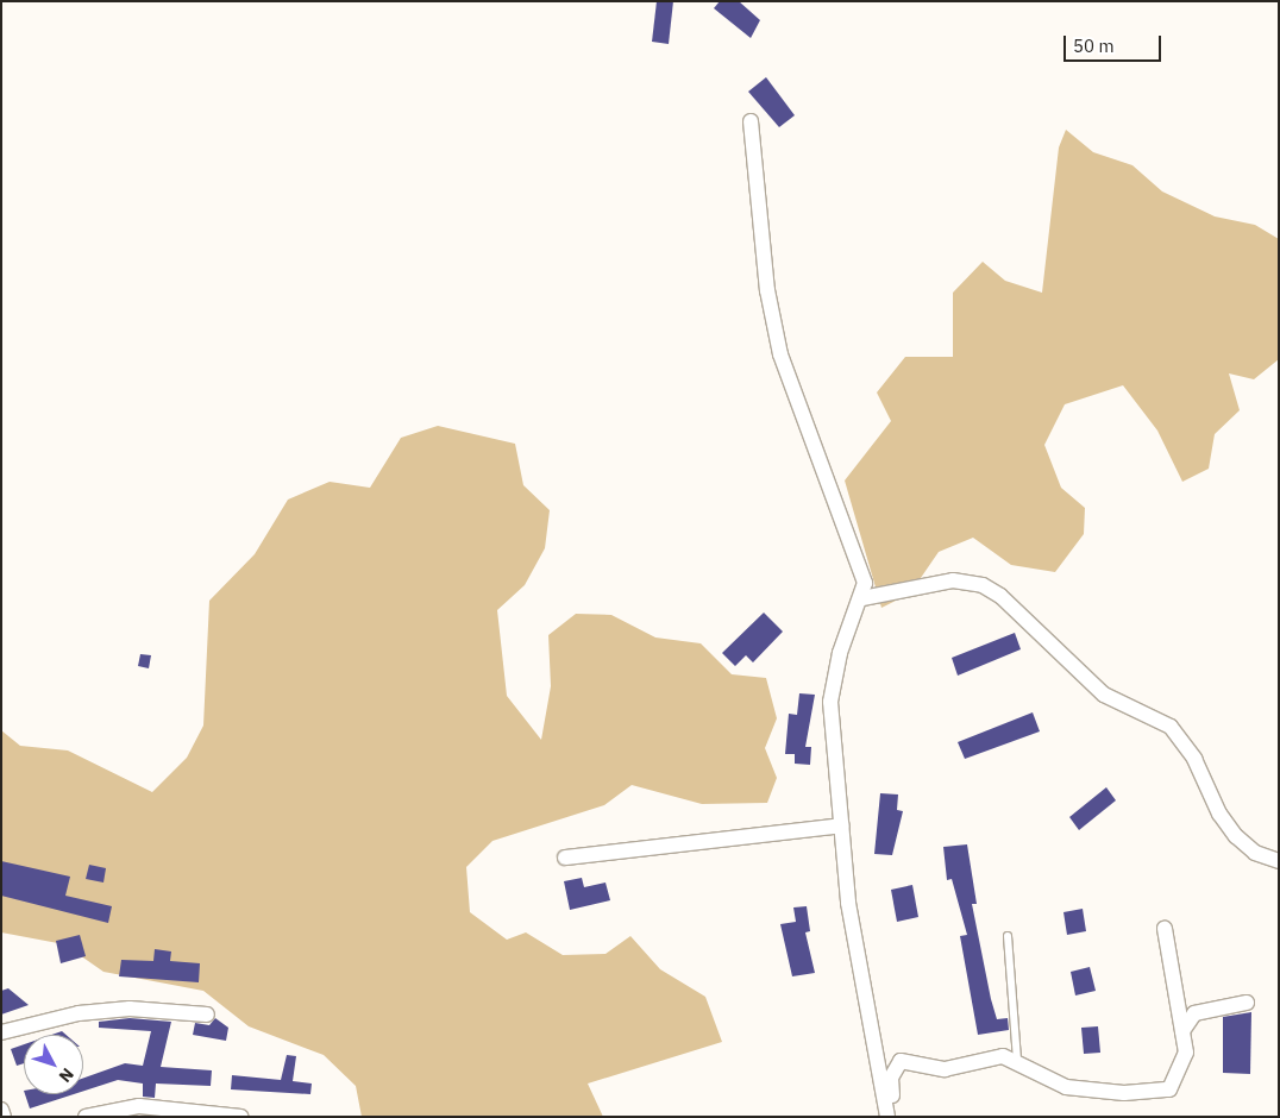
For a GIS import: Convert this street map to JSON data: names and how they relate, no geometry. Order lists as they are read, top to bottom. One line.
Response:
{"scale_bar":"50 m","north":"bottom right"}
